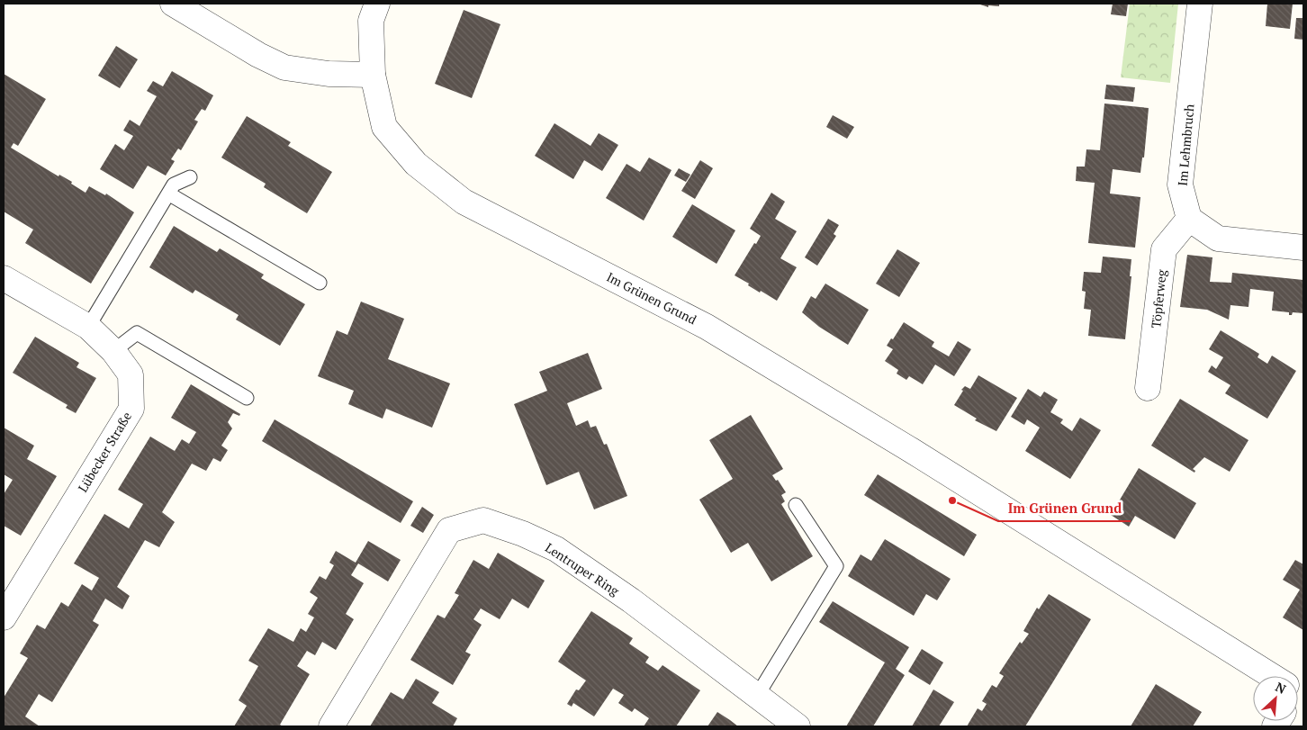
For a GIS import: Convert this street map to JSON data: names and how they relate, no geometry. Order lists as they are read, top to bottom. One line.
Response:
{"streets":{"street":["Im Lehmbruch","Im Grünen Grund","Töpferweg","Lübecker Straße","Lentruper Ring"]},"crossings":[["Im Lehmbruch","Töpferweg"]],"places":["Im Grünen Grund"],"north":"top right"}
